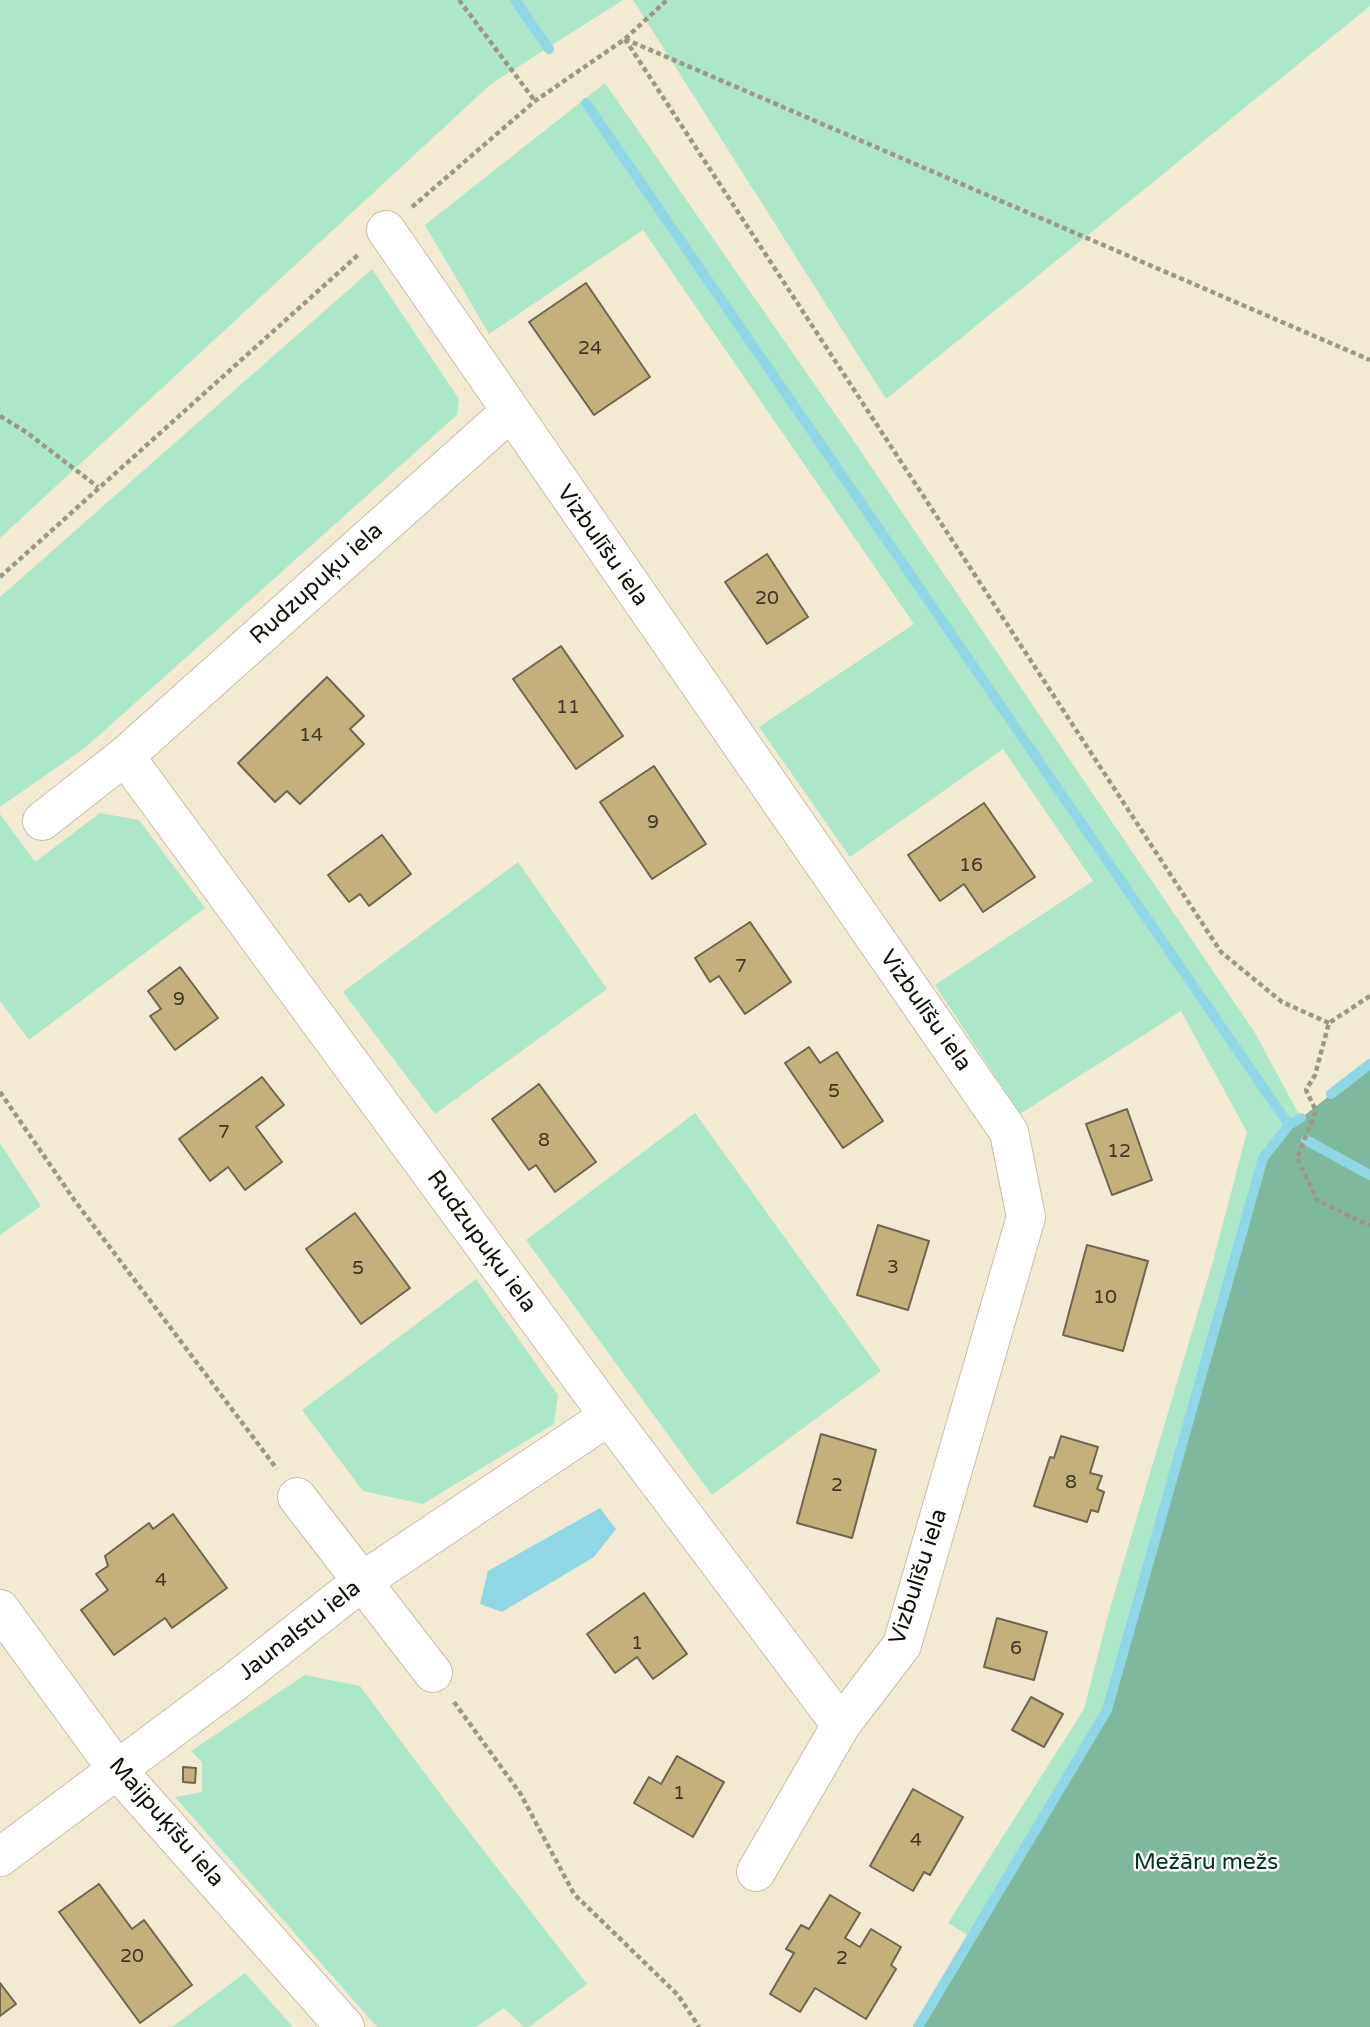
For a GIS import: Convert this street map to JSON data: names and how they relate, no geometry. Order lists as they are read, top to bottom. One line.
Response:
{"streets":{"street":["Vizbulīšu iela","Rudzupuķu iela","Jaunalstu iela","Maijpuķīšu iela"]},"crossings":[["Vizbulīšu iela","Rudzupuķu iela"],["Rudzupuķu iela","Jaunalstu iela"],["Jaunalstu iela","Maijpuķīšu iela"]],"parks":["Mežāru mežs"],"house_numbers":["24","20","11","14","9","16","7","9","5","7","8","12","3","5","10","8","2","4","1","6","1","4","20","2"]}
